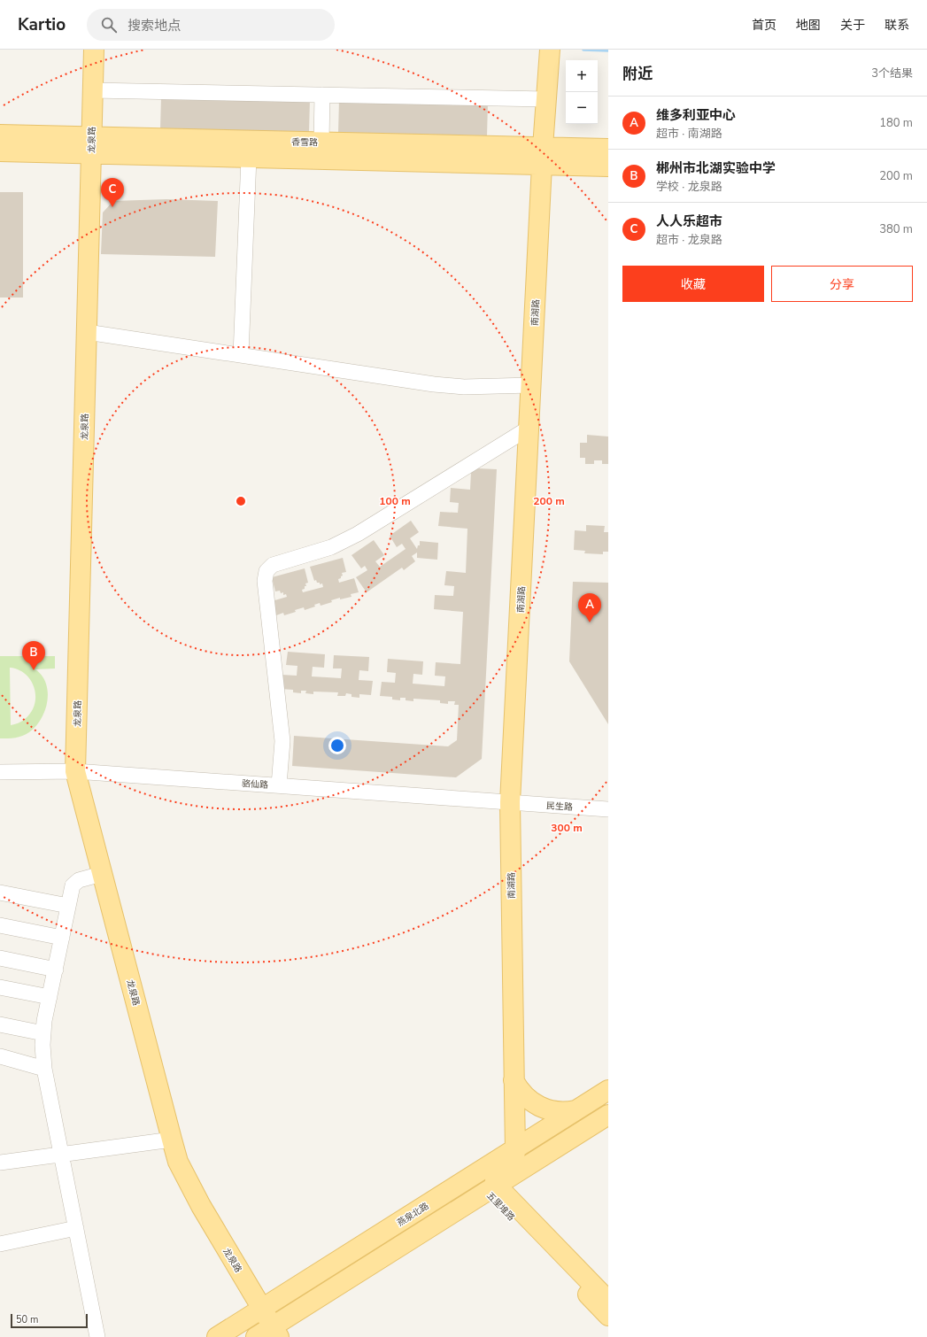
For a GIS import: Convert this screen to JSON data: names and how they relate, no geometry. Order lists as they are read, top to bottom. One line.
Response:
{"streets":{"main road":["龙泉路","香雪路","南湖路","五里堆路","燕泉北路"],"street":["骆仙路","民生路"]},"crossings":[["龙泉路","香雪路"],["龙泉路","骆仙路"],["龙泉路","燕泉北路"],["香雪路","南湖路"],["南湖路","骆仙路"],["南湖路","民生路"],["南湖路","五里堆路"],["南湖路","燕泉北路"],["骆仙路","民生路"],["五里堆路","燕泉北路"]],"scale_bar":"50 m","page":{"header":"Kartio","search":"搜索地点","nav":["首页","地图","关于","联系"],"heading":["附近","3个结果"],"map_buttons":["+","−"],"list":[{"mark":"A","name":"维多利亚中心","note":"超市 · 南湖路","value":"180 m"},{"mark":"B","name":"郴州市北湖实验中学","note":"学校 · 龙泉路","value":"200 m"},{"mark":"C","name":"人人乐超市","note":"超市 · 龙泉路","value":"380 m"}],"pins":["C","A","B"],"buttons":["收藏","分享"],"scale":"50 m"},"rings":["100 m","200 m","300 m"]}
